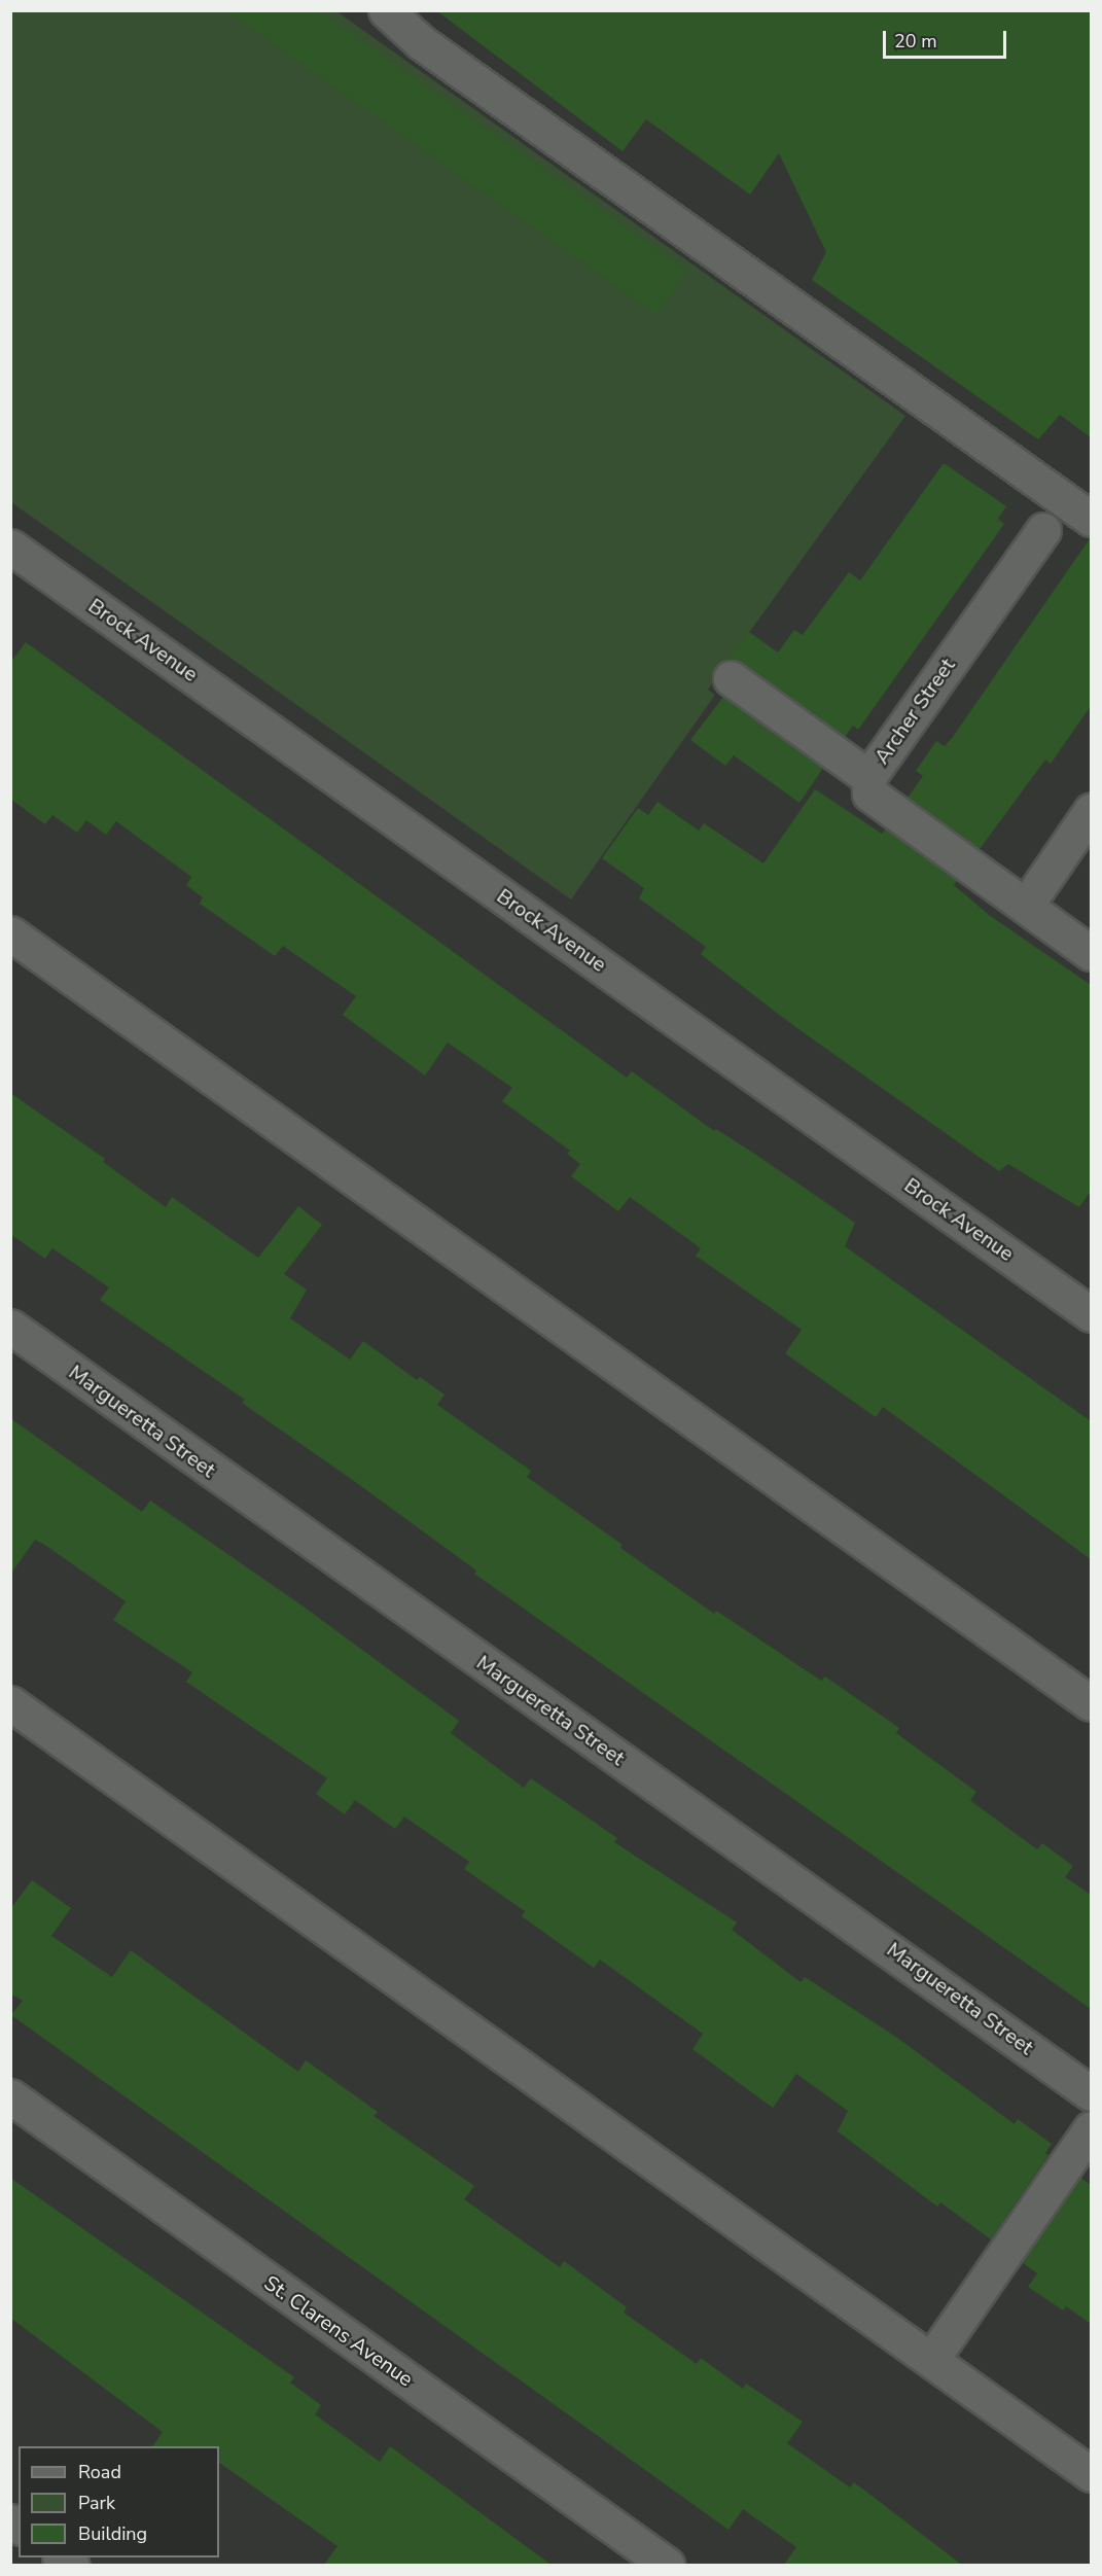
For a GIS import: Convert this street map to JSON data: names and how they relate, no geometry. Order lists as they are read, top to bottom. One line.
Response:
{"streets":{"street":["Brock Avenue","Archer Street","Margueretta Street","St. Clarens Avenue"]},"legend":["Road","Park","Building"],"scale_bar":"20 m"}
